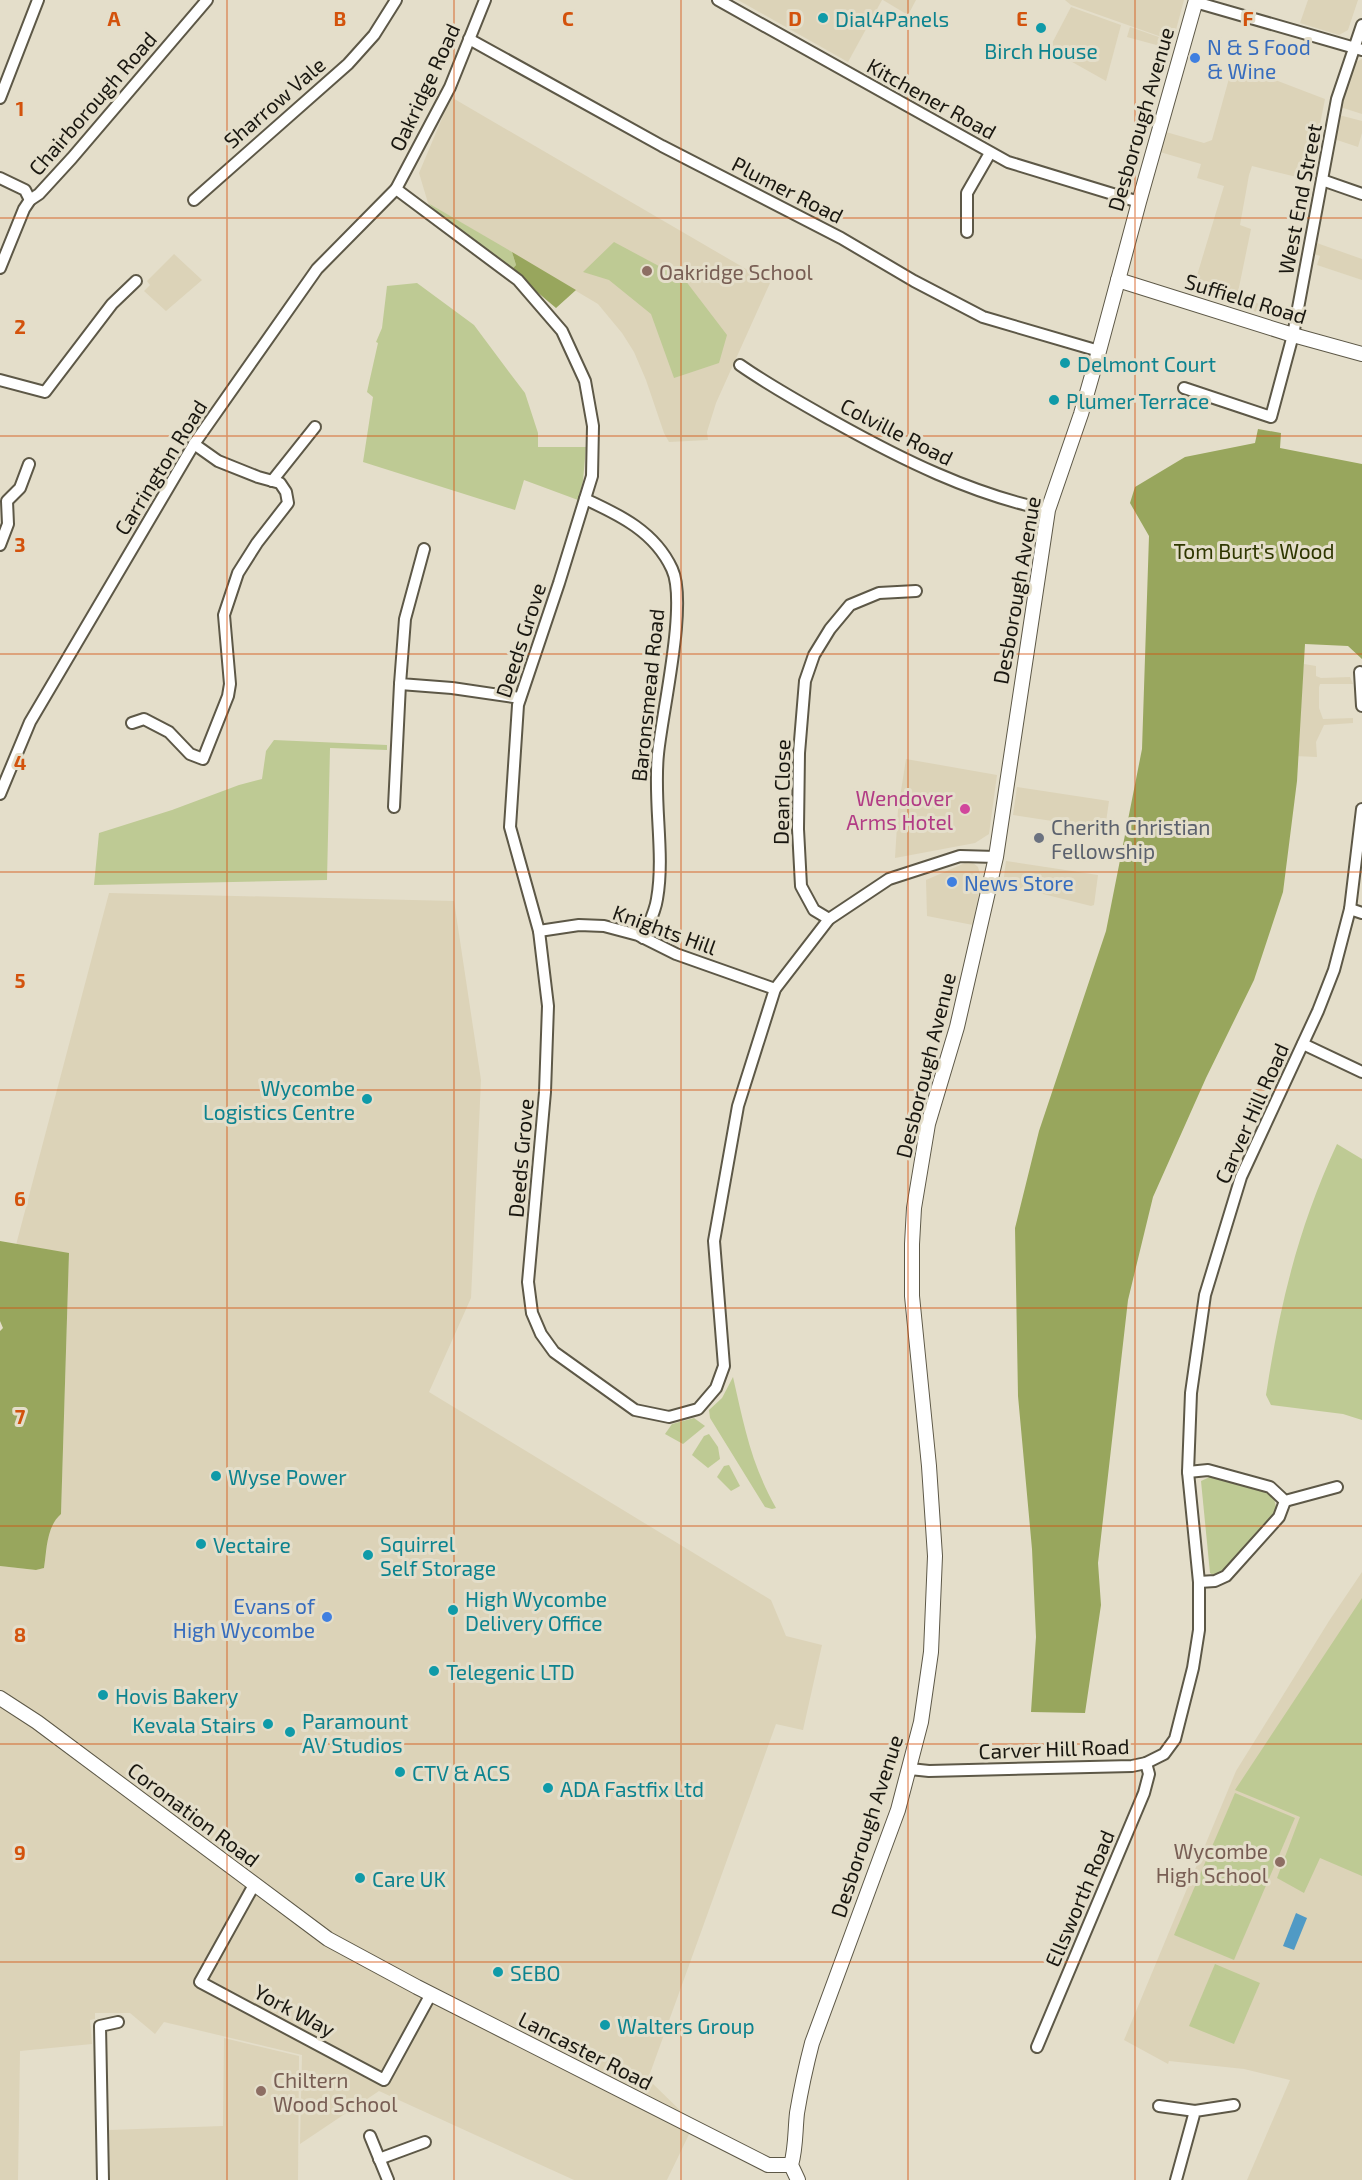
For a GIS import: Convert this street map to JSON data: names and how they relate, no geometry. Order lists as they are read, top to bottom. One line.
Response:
{"streets":{"street":["Oakridge Road","Kitchener Road","Sharrow Vale","Chairborough Road","Desborough Avenue","Plumer Road","West End Street","Suffield Road","Colville Road","Carrington Road","Deeds Grove","Baronsmead Road","Dean Close","Knights Hill","Carver Hill Road","Coronation Road","Ellsworth Road","York Way","Lancaster Road"]},"crossings":[["Oakridge Road","Plumer Road"],["Oakridge Road","Carrington Road"],["Oakridge Road","Deeds Grove"],["Kitchener Road","Desborough Avenue"],["Desborough Avenue","Plumer Road"],["Desborough Avenue","Suffield Road"],["Desborough Avenue","Colville Road"],["Desborough Avenue","Deeds Grove"],["Desborough Avenue","Carver Hill Road"],["Desborough Avenue","Lancaster Road"],["West End Street","Suffield Road"],["Carrington Road","Deeds Grove"],["Deeds Grove","Baronsmead Road"],["Deeds Grove","Dean Close"],["Deeds Grove","Knights Hill"],["Baronsmead Road","Knights Hill"],["Carver Hill Road","Ellsworth Road"],["Coronation Road","York Way"],["Coronation Road","Lancaster Road"],["York Way","Lancaster Road"]],"parks":["Tom Burt's Wood"],"places":["Dial4Panels","Birch House","N & S Food & Wine","Oakridge School","Delmont Court","Plumer Terrace","Wendover Arms Hotel","Cherith Christian Fellowship","News Store","Wycombe Logistics Centre","Wyse Power","Vectaire","Squirrel Self Storage","High Wycombe Delivery Office","Evans of High Wycombe","Telegenic LTD","Hovis Bakery","Kevala Stairs","Paramount AV Studios","CTV & ACS","ADA Fastfix Ltd","Wycombe High School","Care UK","SEBO","Walters Group","Chiltern Wood School"],"grid":{"columns":["A","B","C","D","E","F"],"rows":["1","2","3","4","5","6","7","8","9"]}}
